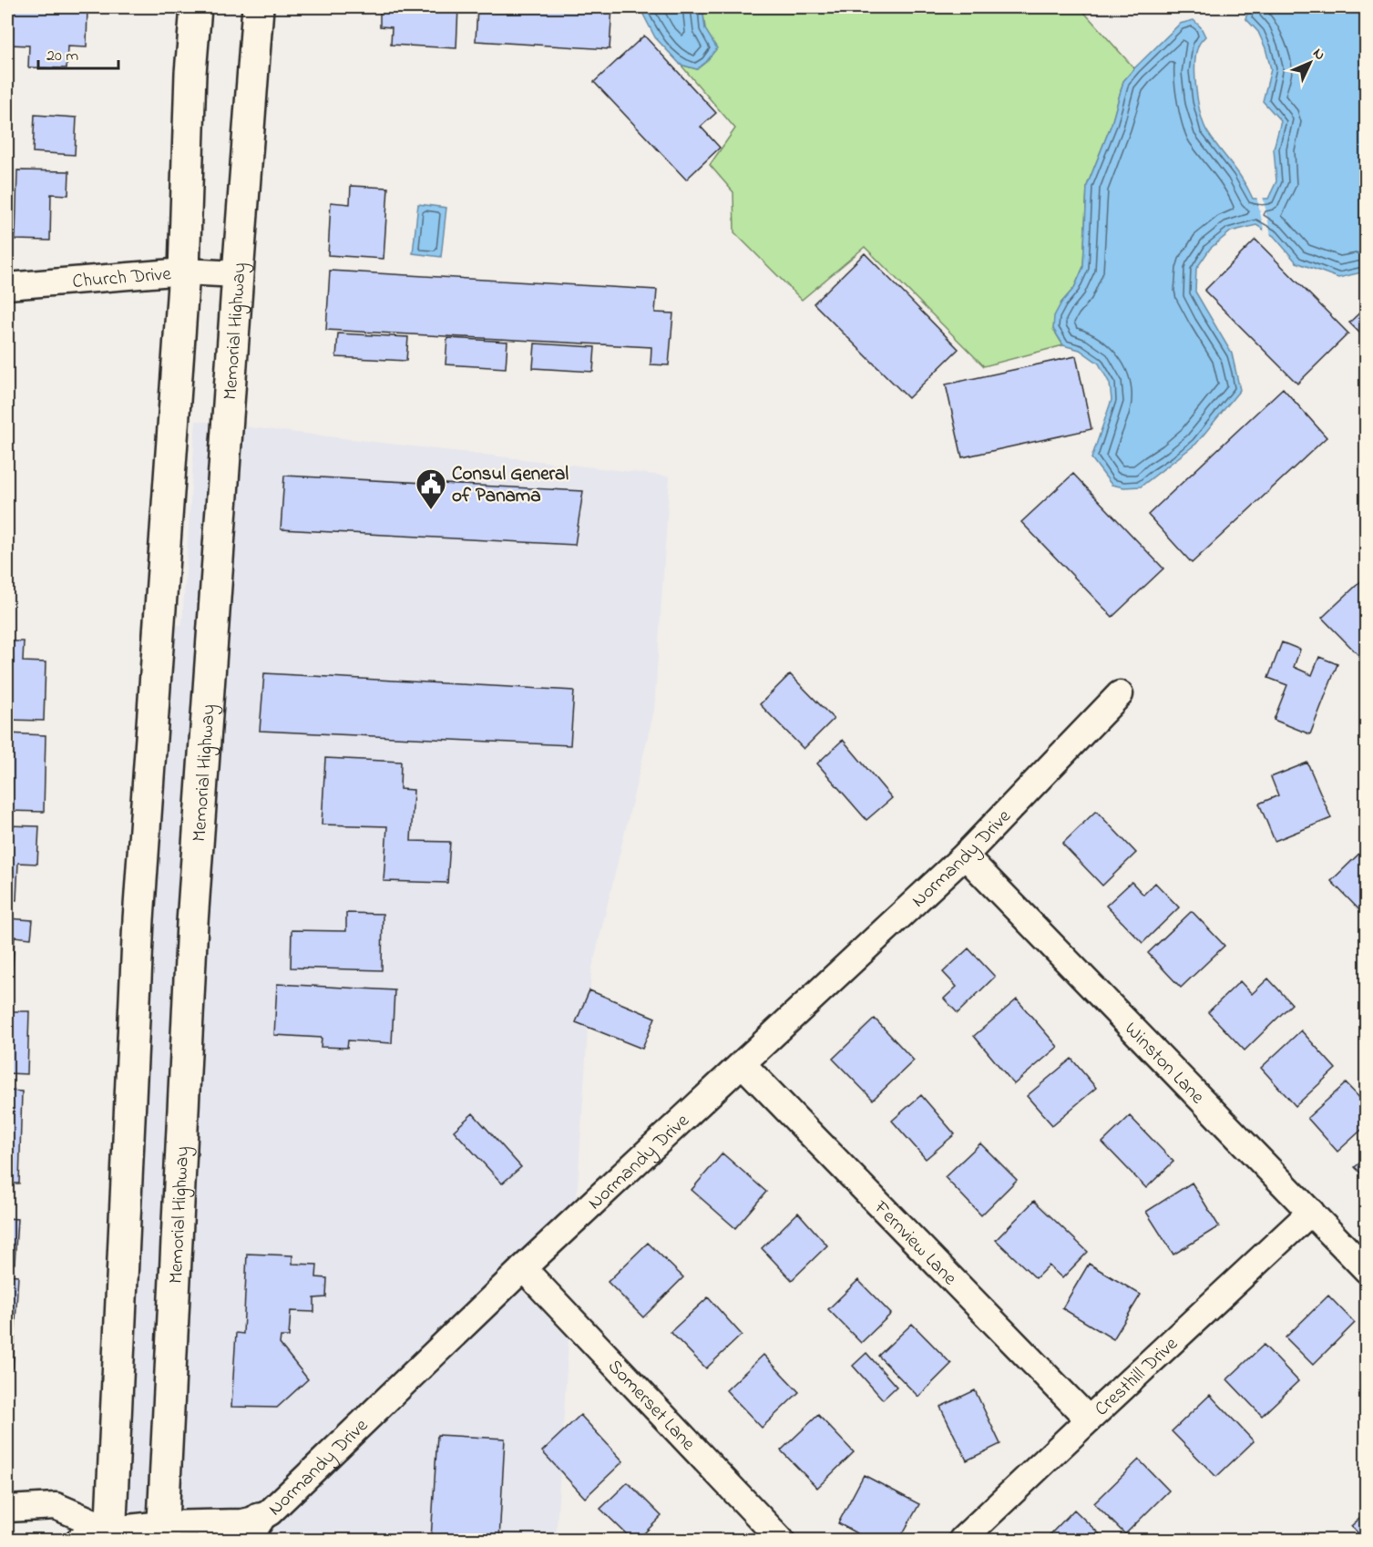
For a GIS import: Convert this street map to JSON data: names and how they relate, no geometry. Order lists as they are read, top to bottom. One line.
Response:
{"streets":{"main road":["Memorial Highway"],"street":["Church Drive","Normandy Drive","Winston Lane","Fernview Lane","Cresthill Drive","Somerset Lane"]},"crossings":[["Church Drive","Memorial Highway"],["Memorial Highway","Normandy Drive"],["Normandy Drive","Winston Lane"],["Normandy Drive","Fernview Lane"],["Normandy Drive","Somerset Lane"],["Winston Lane","Cresthill Drive"],["Fernview Lane","Cresthill Drive"]],"places":{"public building":["Consul General of Panama"]},"scale_bar":"20 m","north":"top right"}
